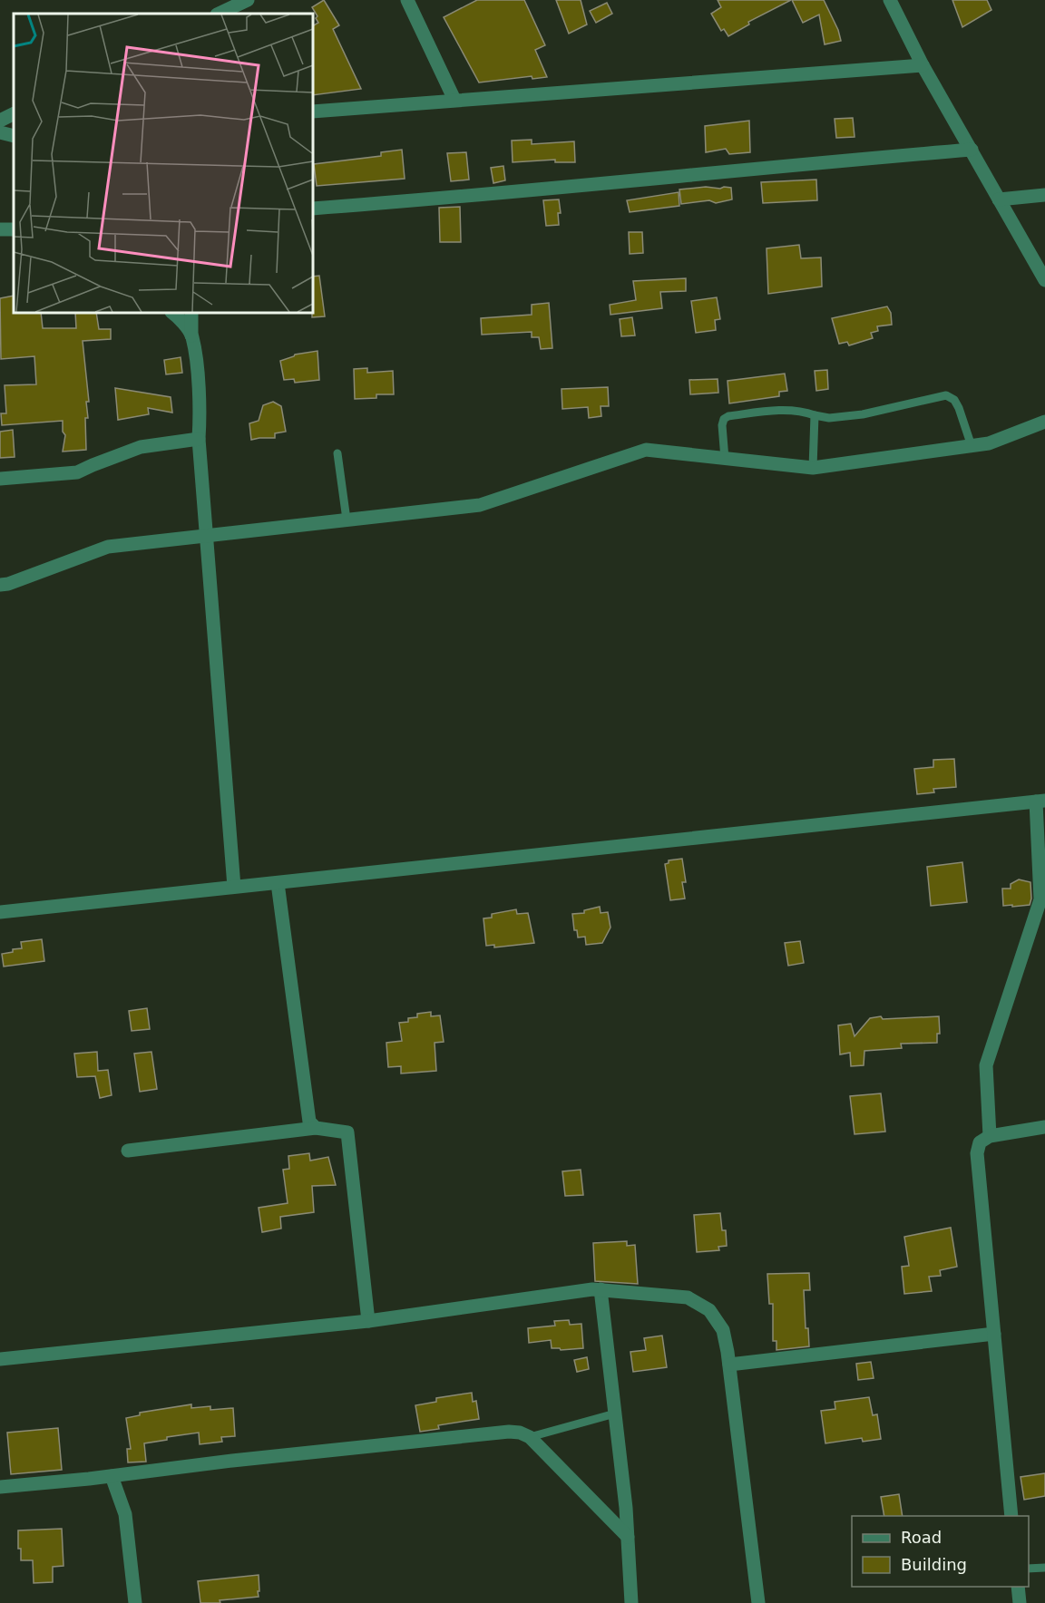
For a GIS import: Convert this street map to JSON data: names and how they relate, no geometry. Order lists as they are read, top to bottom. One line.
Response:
{"legend":["Road","Building"]}
